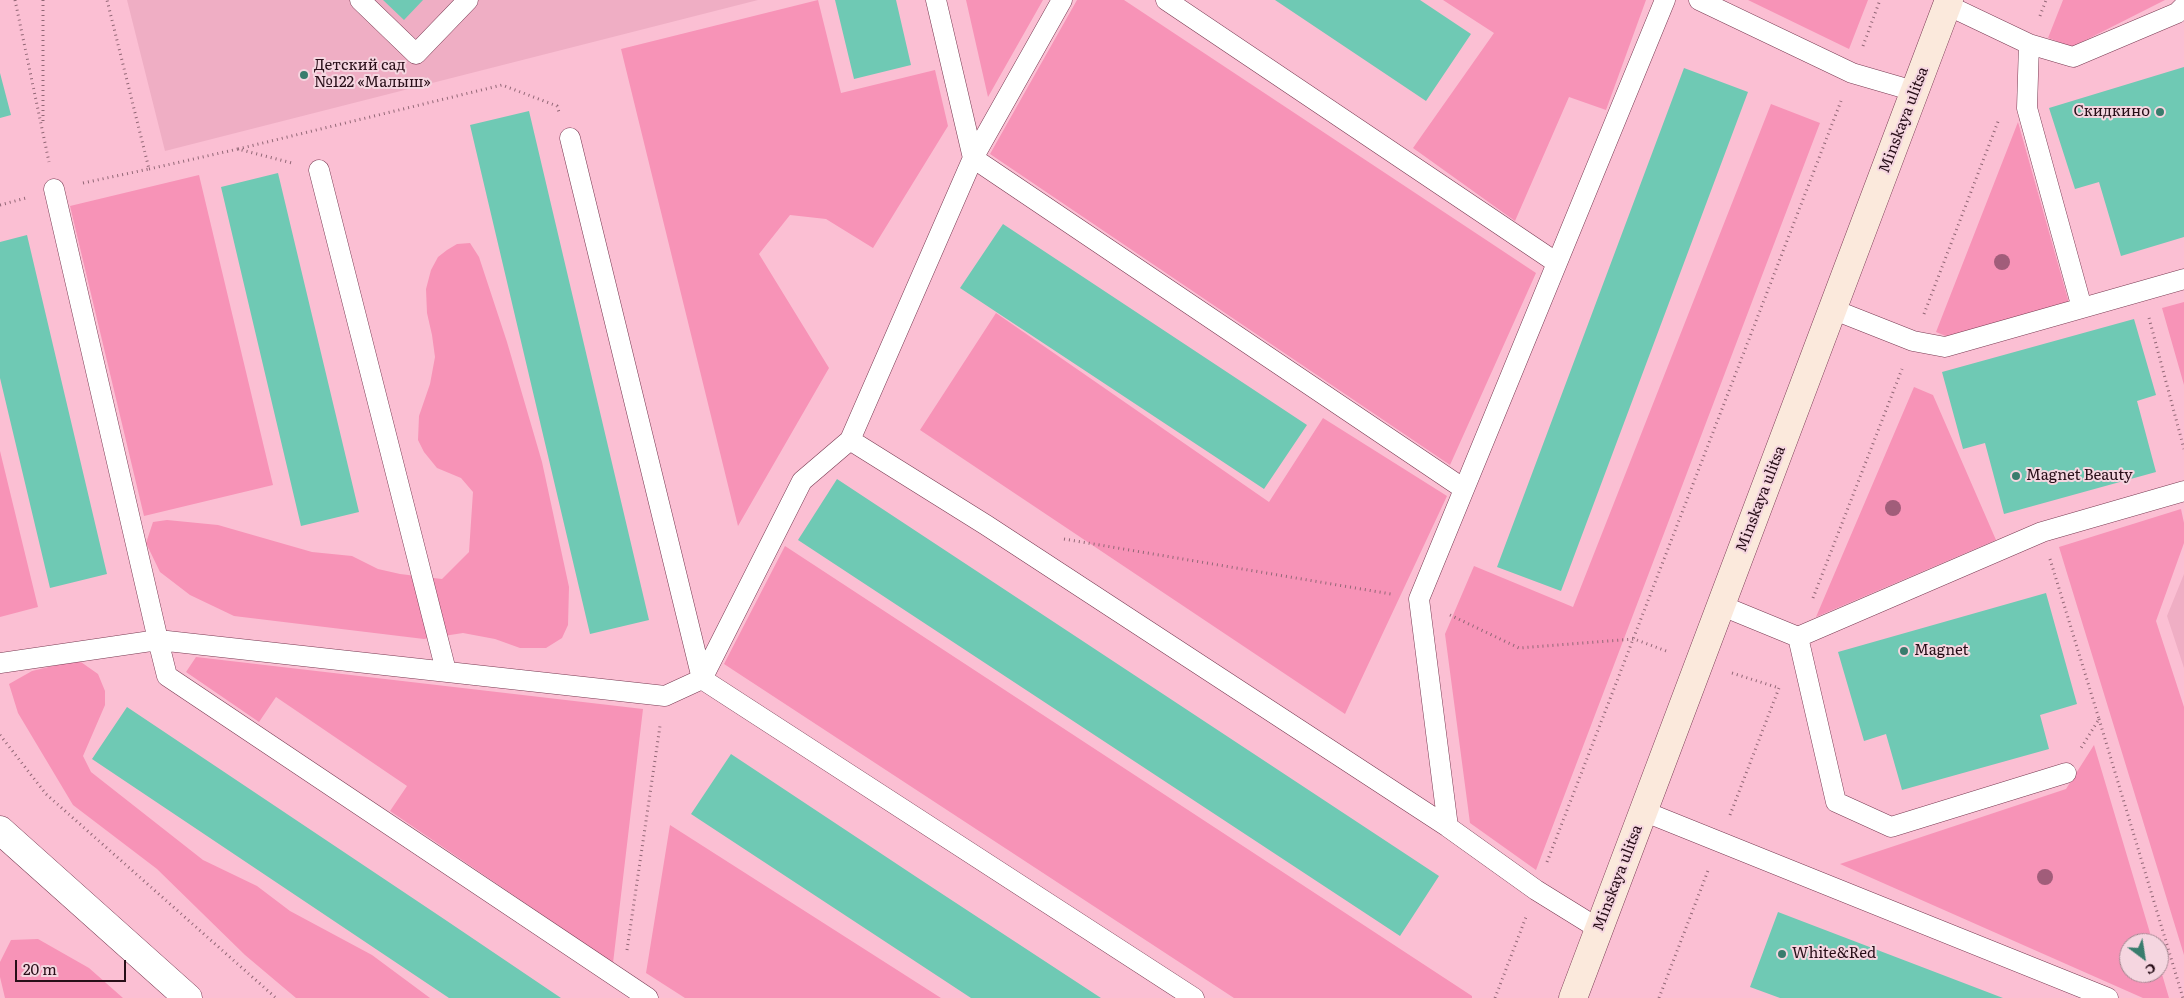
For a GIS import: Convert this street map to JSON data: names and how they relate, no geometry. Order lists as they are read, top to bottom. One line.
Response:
{"streets":{"main road":["Minskaya ulitsa"]},"places":["Детский сад №122 «Малыш»","Скидкино","Magnet Beauty","Magnet","White&Red"],"scale_bar":"20 m","north":"bottom right"}
